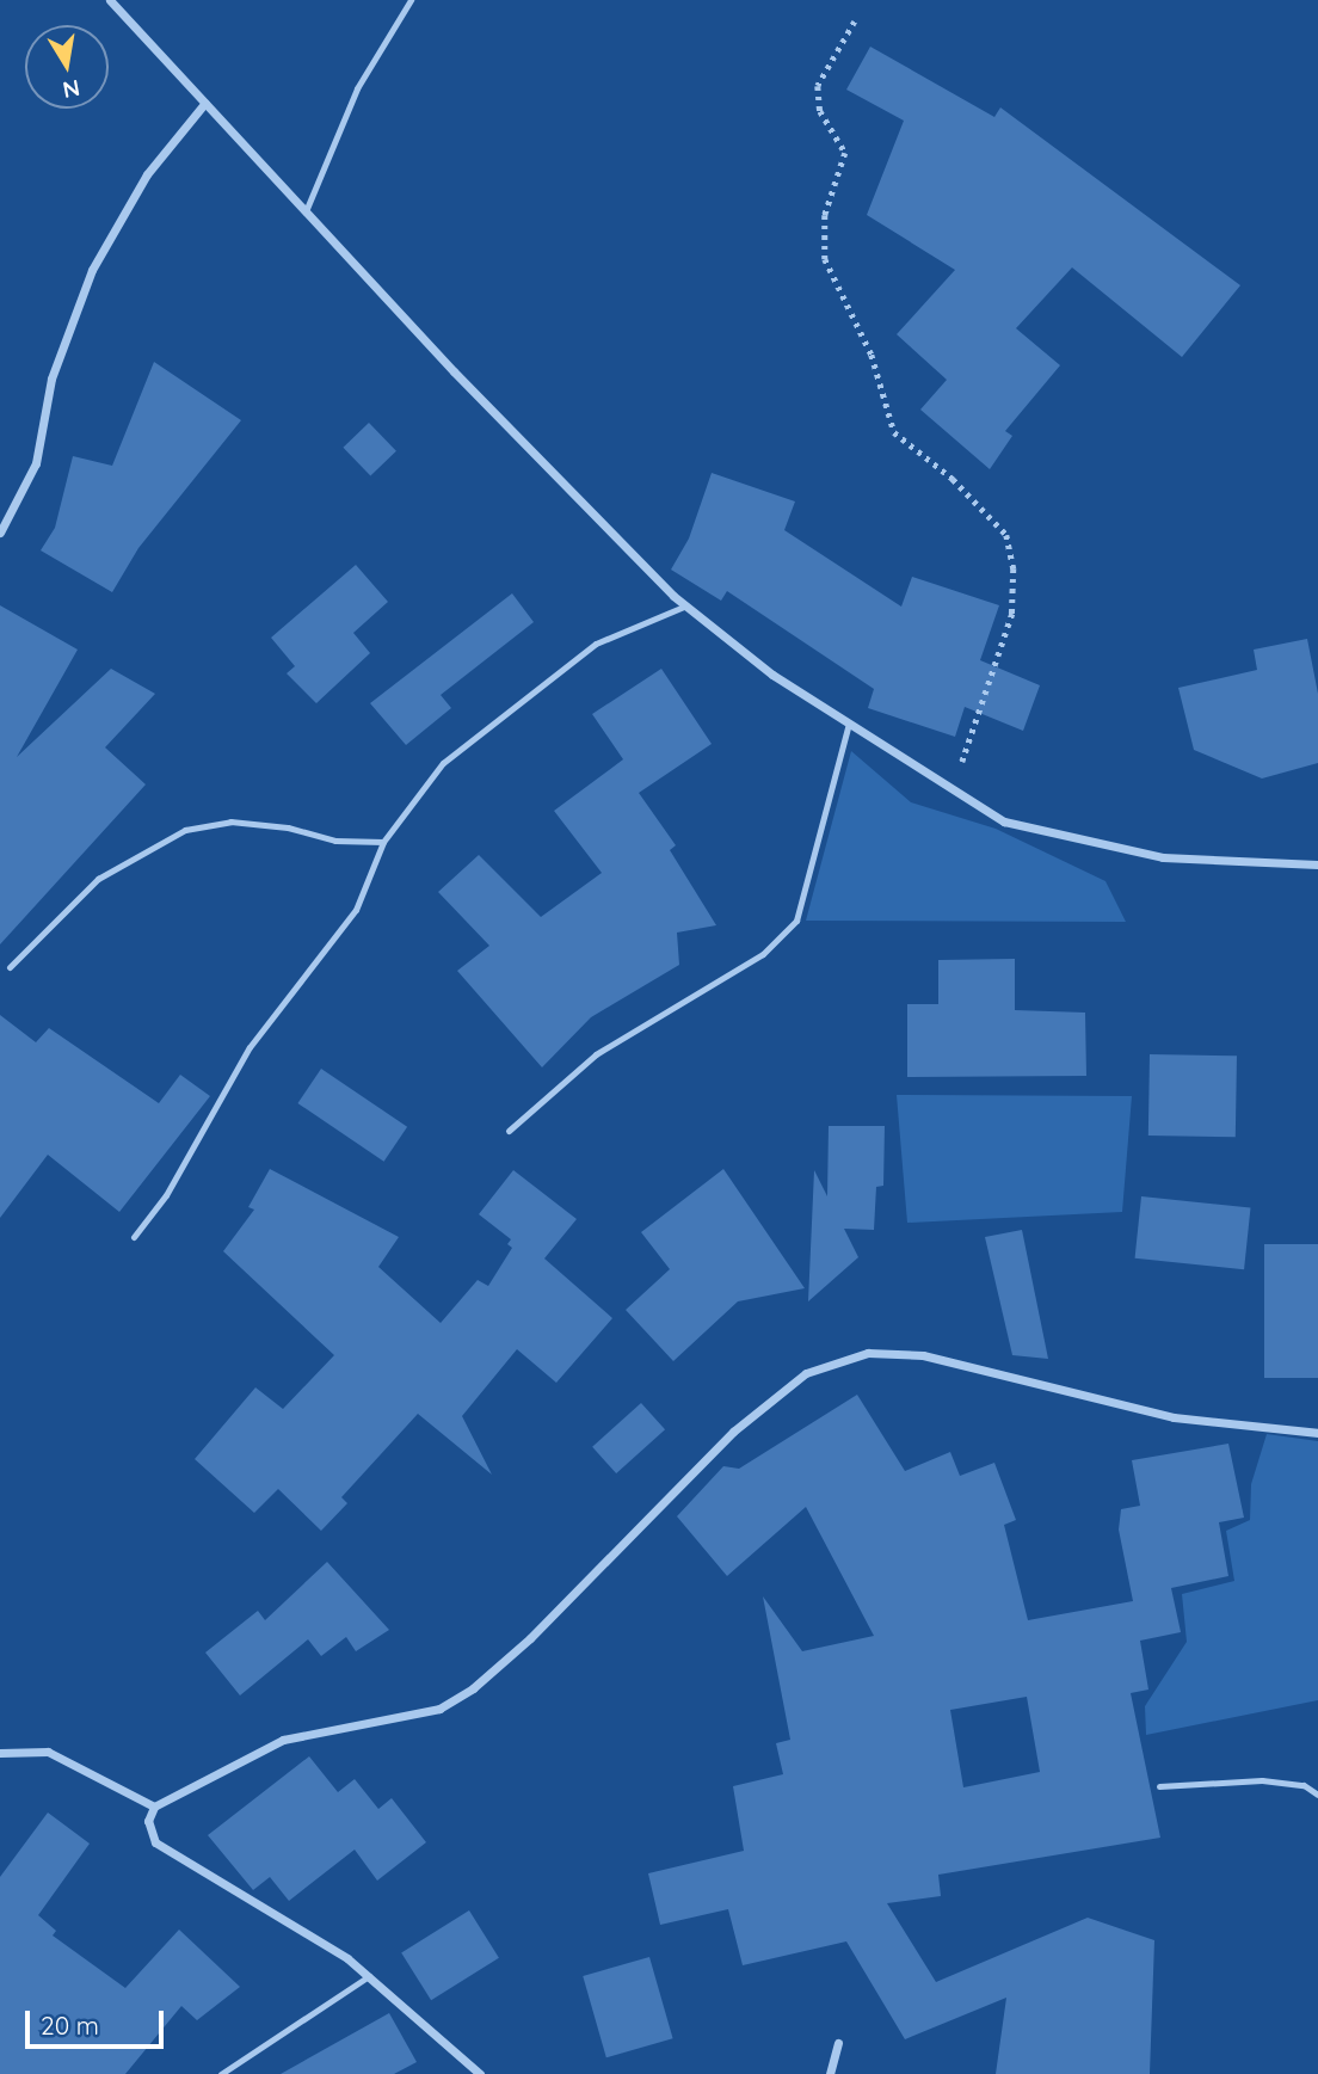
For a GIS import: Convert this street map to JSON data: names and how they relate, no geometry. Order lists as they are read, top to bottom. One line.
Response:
{"scale_bar":"20 m","north":"bottom"}
